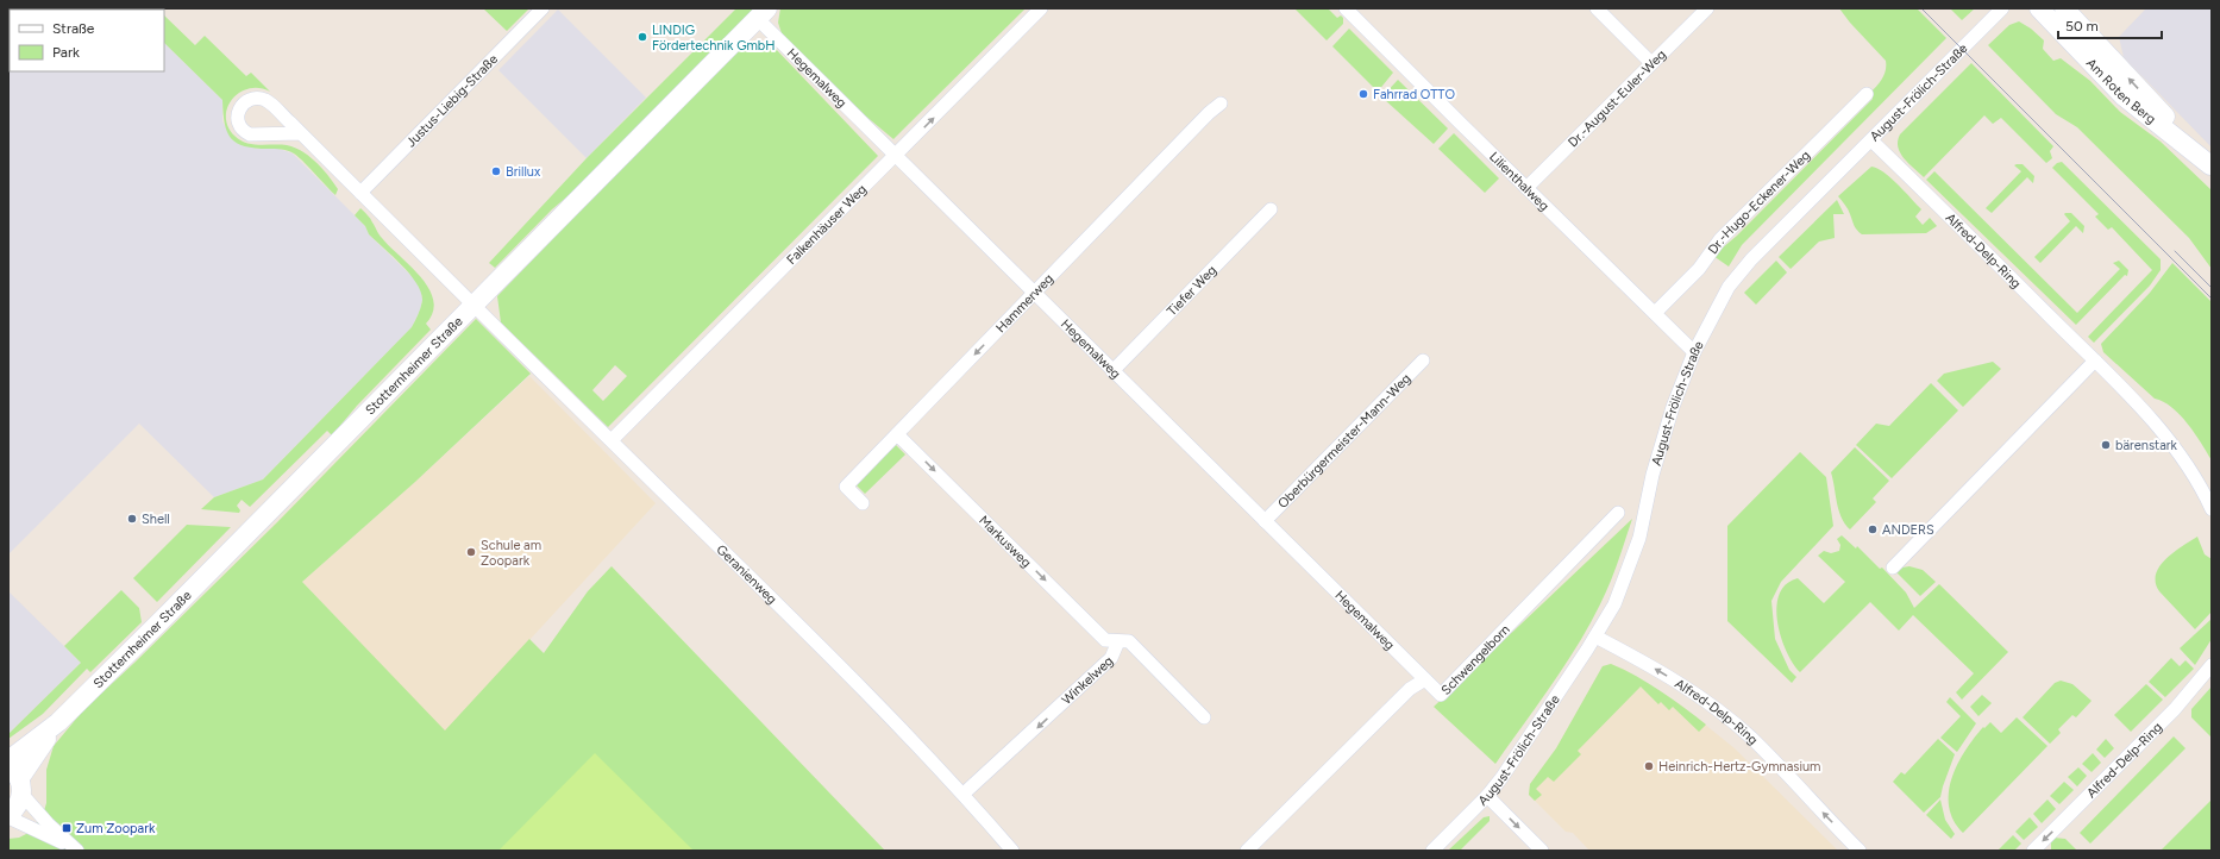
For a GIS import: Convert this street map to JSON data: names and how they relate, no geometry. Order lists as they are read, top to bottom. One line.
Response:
{"streets":{"main road":["Am Roten Berg","Stotternheimer Straße"],"street":["Hegemalweg","August-Frölich-Straße","Dr.-August-Euler-Weg","Justus-Liebig-Straße","Lilienthalweg","Dr.-Hugo-Eckener-Weg","Falkenhäuser Weg","Alfred-Delp-Ring","Tiefer Weg","Hammerweg","Oberbürgermeister-Mann-Weg","Markusweg","Geranienweg","Schwengelborn","Winkelweg"]},"crossings":[["Hegemalweg","Falkenhäuser Weg"],["Hegemalweg","Tiefer Weg"],["Hegemalweg","Hammerweg"],["Hegemalweg","Stotternheimer Straße"],["Hegemalweg","Oberbürgermeister-Mann-Weg"],["Hegemalweg","Schwengelborn"],["August-Frölich-Straße","Lilienthalweg"],["August-Frölich-Straße","Alfred-Delp-Ring"],["Dr.-August-Euler-Weg","Lilienthalweg"],["Lilienthalweg","Dr.-Hugo-Eckener-Weg"],["Falkenhäuser Weg","Geranienweg"],["Hammerweg","Markusweg"],["Stotternheimer Straße","Geranienweg"],["Markusweg","Winkelweg"],["Geranienweg","Winkelweg"]],"one_way":["Hammerweg","Markusweg","Winkelweg"],"places":{"other":["LINDIG Fördertechnik GmbH","Fahrrad OTTO","Brillux","bärenstark","Shell","ANDERS","Schule am Zoopark","Heinrich-Hertz-Gymnasium"],"transit":["Zum Zoopark"]},"legend":["Straße","Park"],"scale_bar":"50 m"}
